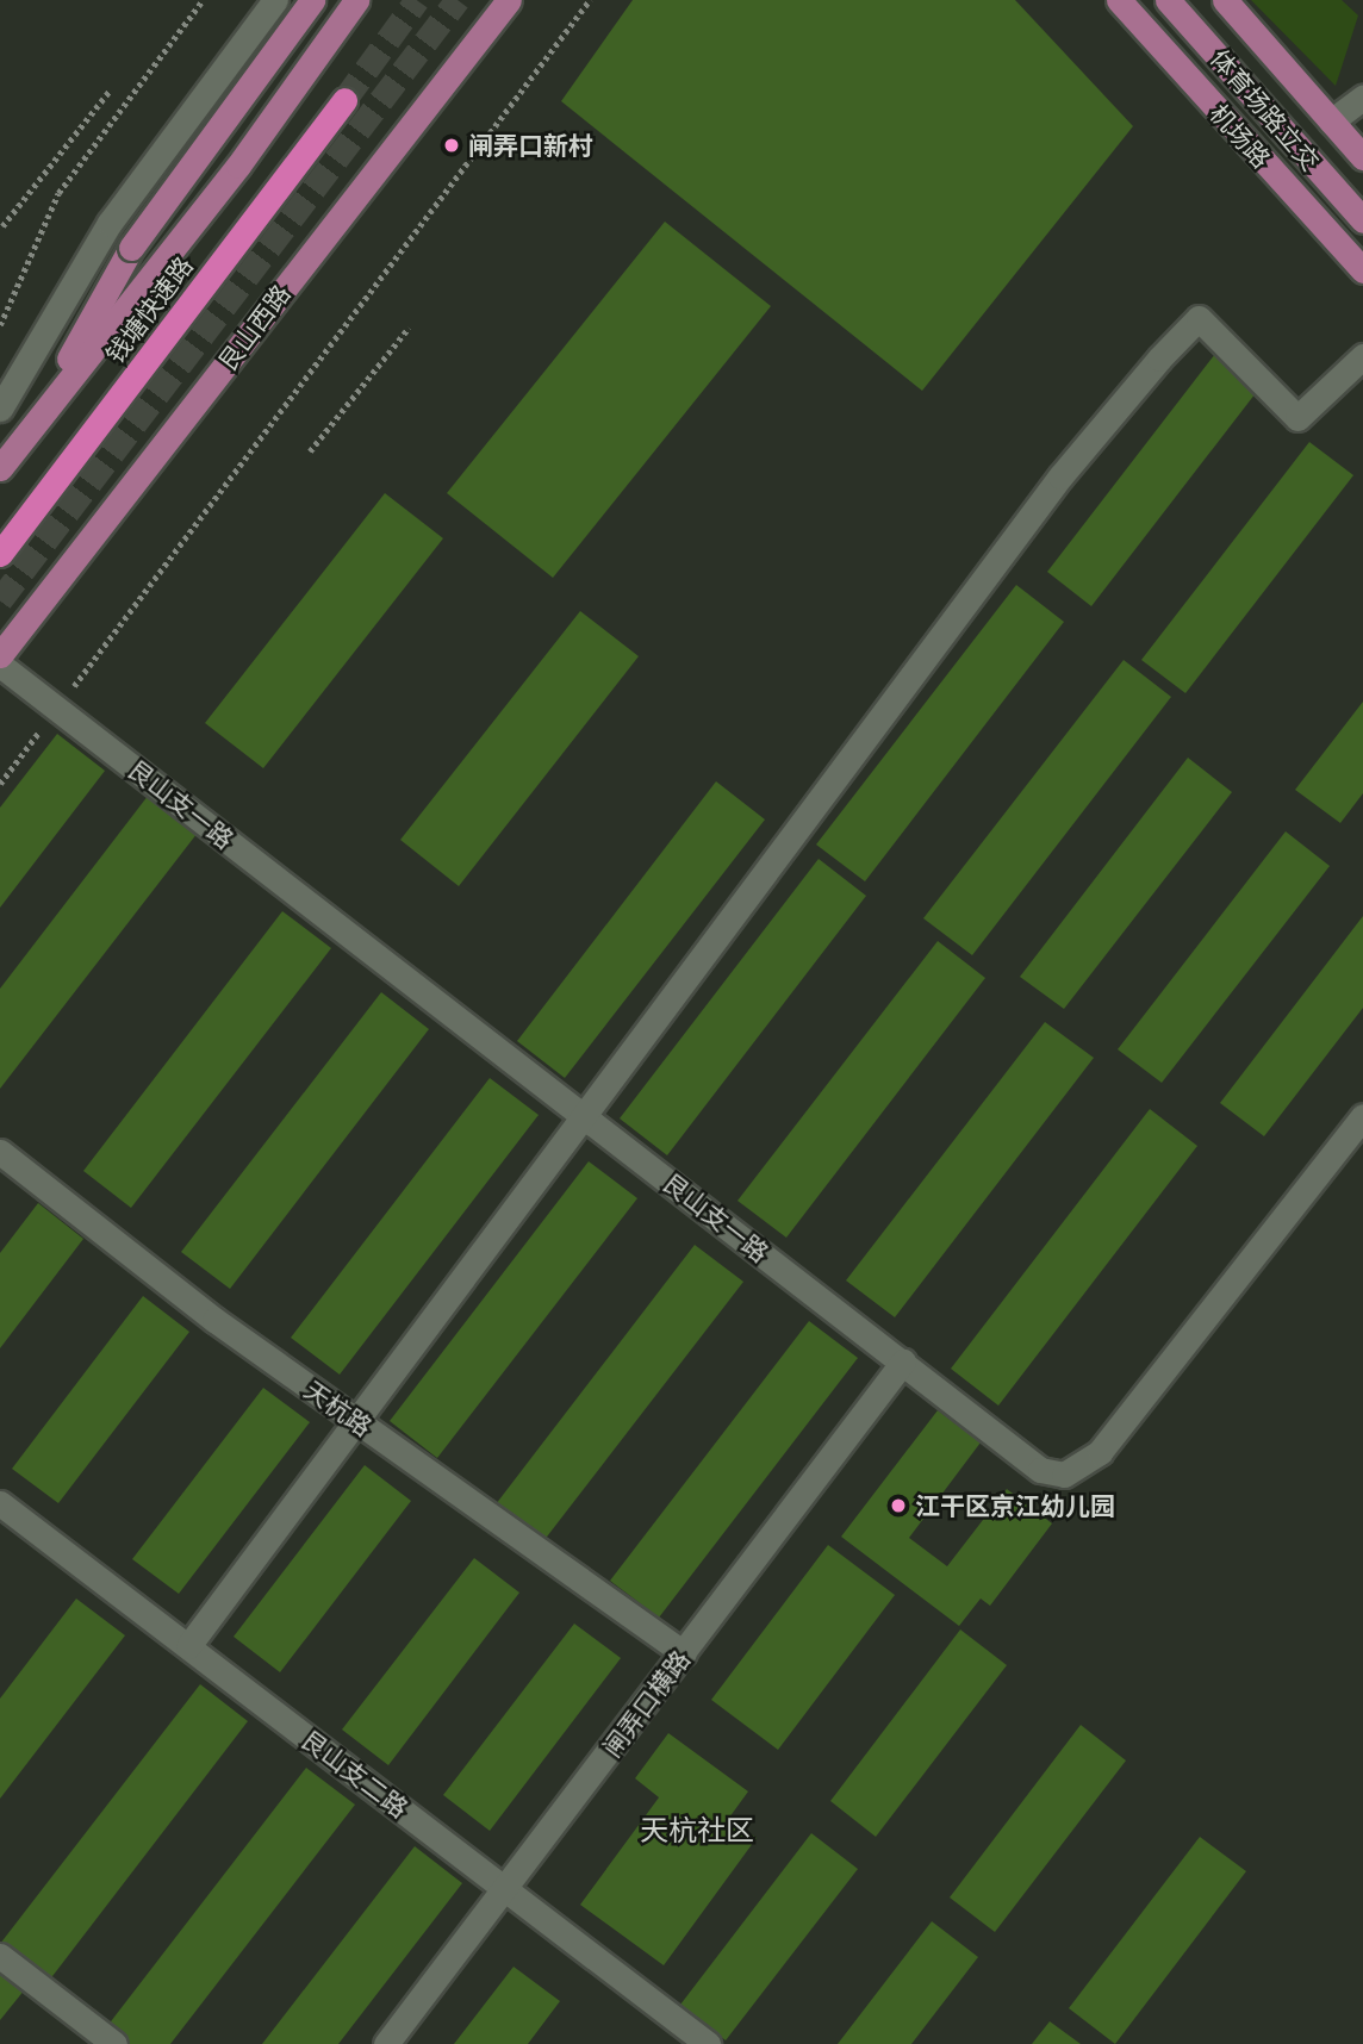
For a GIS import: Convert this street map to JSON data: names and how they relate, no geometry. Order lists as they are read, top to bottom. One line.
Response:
{"streets":{"highway":["钱塘快速路"],"main road":["体育场路立交","机场路","艮山西路"],"street":["艮山支一路","天杭路","闸弄口横路","艮山支二路"]},"crossings":[["艮山支一路","闸弄口横路"],["天杭路","闸弄口横路"],["闸弄口横路","艮山支二路"]],"districts":["天杭社区"],"places":["闸弄口新村","江干区京江幼儿园"]}
